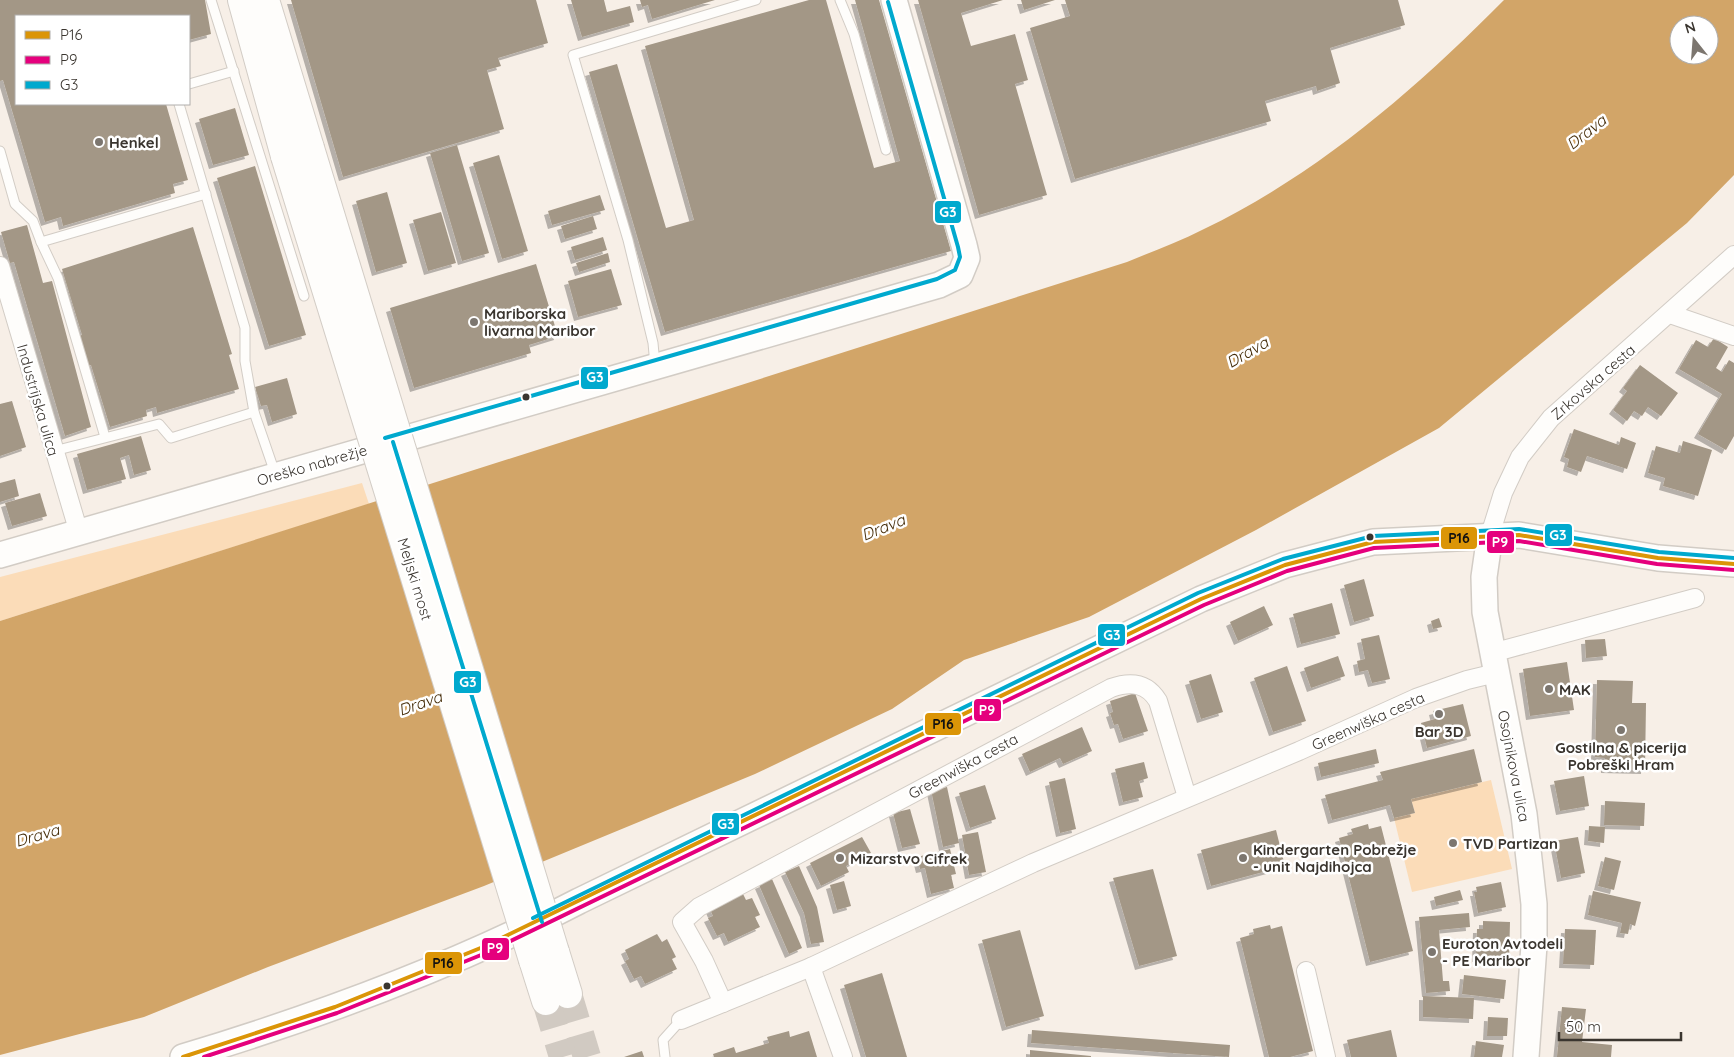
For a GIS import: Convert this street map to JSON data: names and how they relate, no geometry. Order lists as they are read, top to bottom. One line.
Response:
{"streets":{"highway":["Meljski most"],"street":["Zrkovska cesta","Industrijska ulica","Oreško nabrežje","Greenwiška cesta","Osojnikova ulica"]},"crossings":[["Zrkovska cesta","Osojnikova ulica"],["Industrijska ulica","Oreško nabrežje"],["Oreško nabrežje","Meljski most"],["Greenwiška cesta","Osojnikova ulica"]],"water":["Drava"],"places":["Henkel","Mariborska livarna Maribor","MAK","Bar 3D","Gostilna & picerija Pobreški Hram","TVD Partizan","Mizarstvo Cifrek","Kindergarten Pobrežje - unit Najdihojca","Euroton Avtodeli - PE Maribor"],"lines":["transit line G3","transit line P16","transit line P9"],"legend":["P16","P9","G3"],"scale_bar":"50 m","north":"top"}
